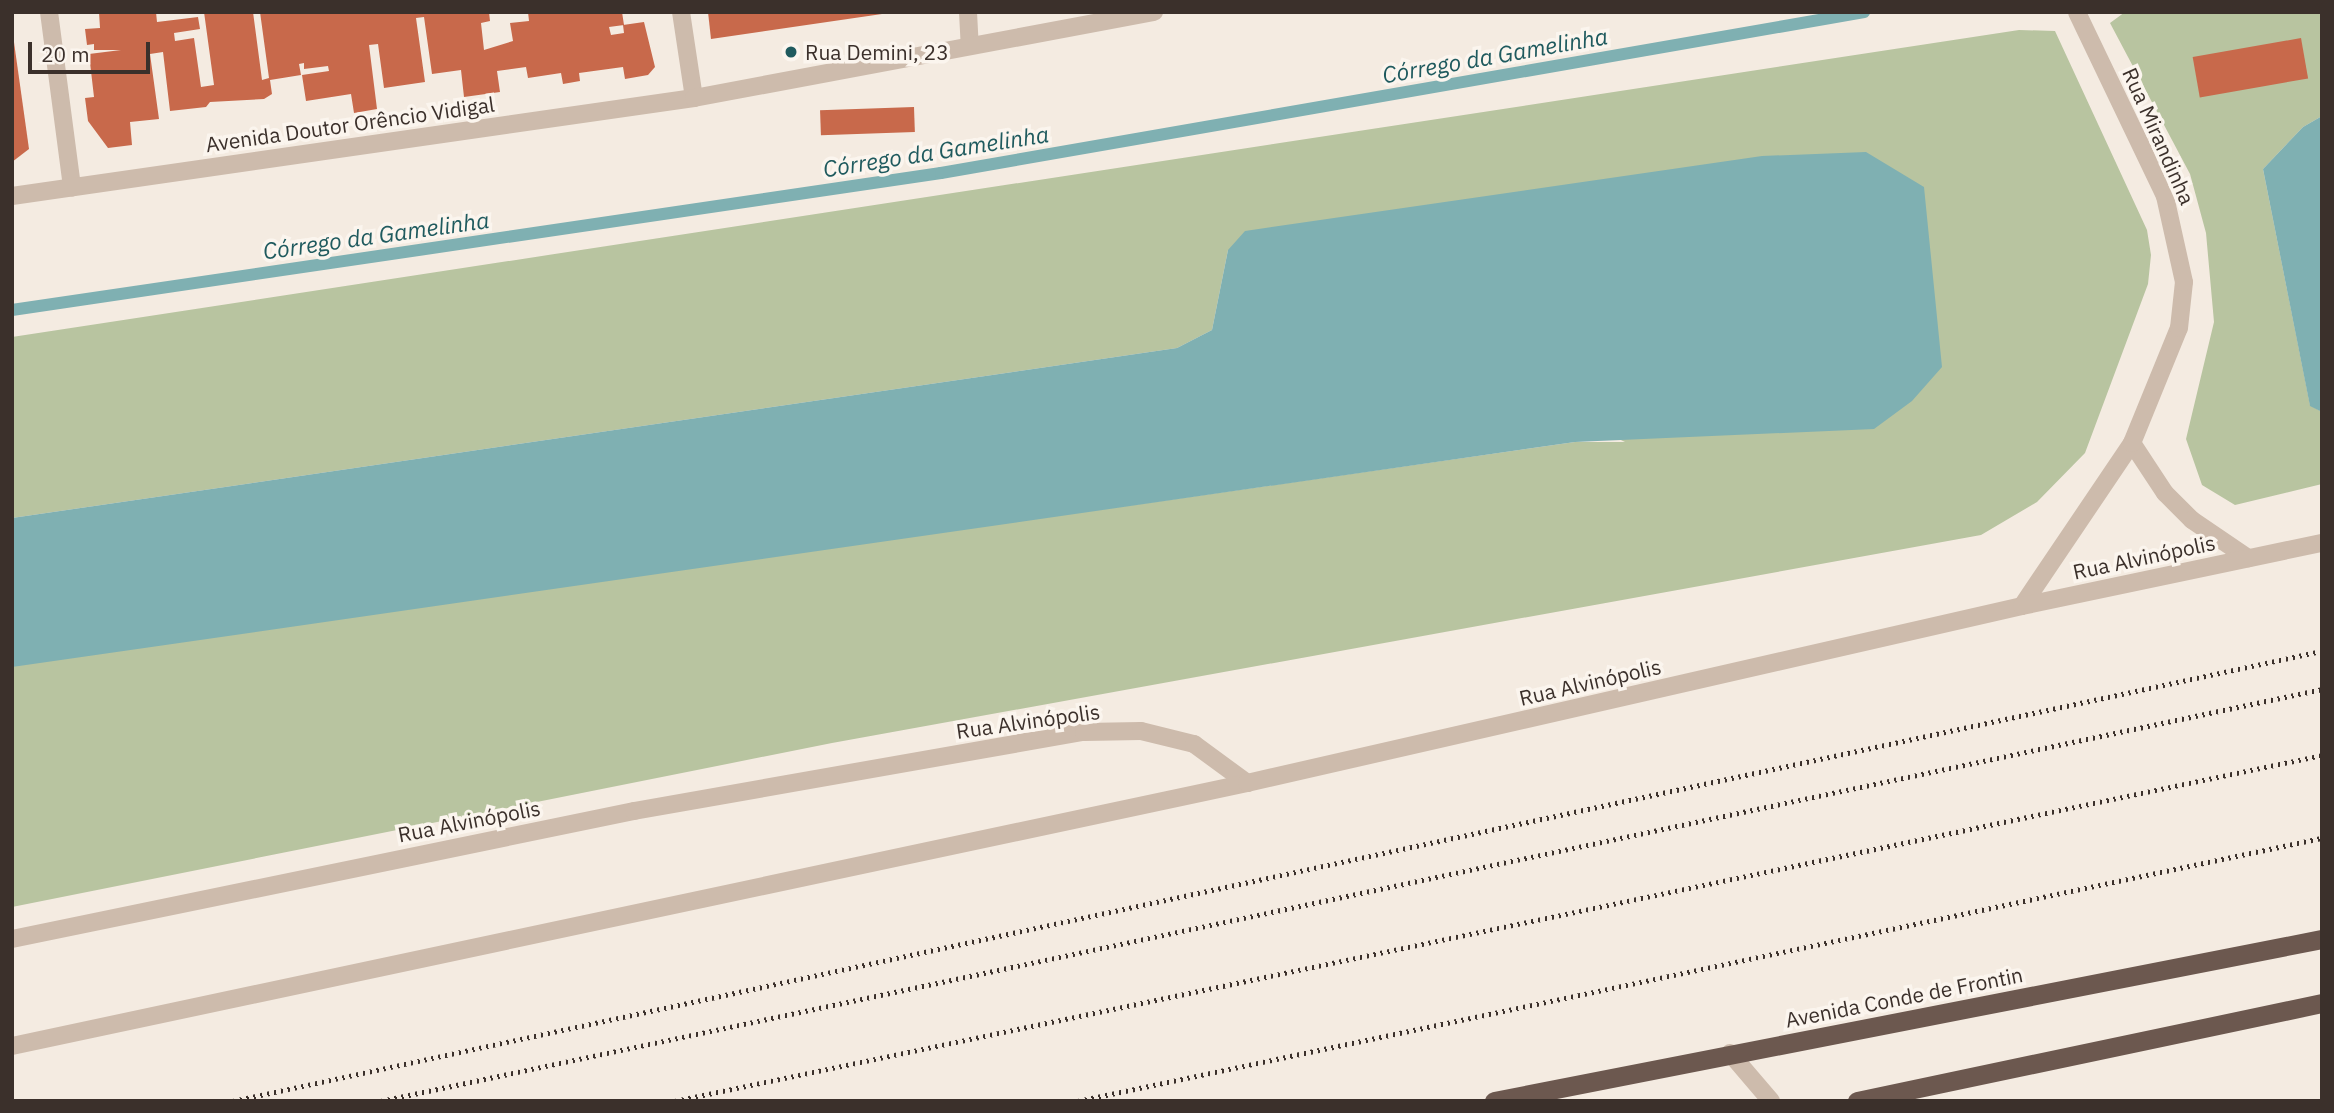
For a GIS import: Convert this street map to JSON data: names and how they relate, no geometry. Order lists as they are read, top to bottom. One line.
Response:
{"streets":{"highway":["Avenida Conde de Frontin"],"street":["Avenida Doutor Orêncio Vidigal","Rua Mirandinha","Rua Alvinópolis"]},"crossings":[["Rua Mirandinha","Rua Alvinópolis"]],"water":["Córrego da Gamelinha"],"places":["Rua Demini, 23"],"scale_bar":"20 m"}
